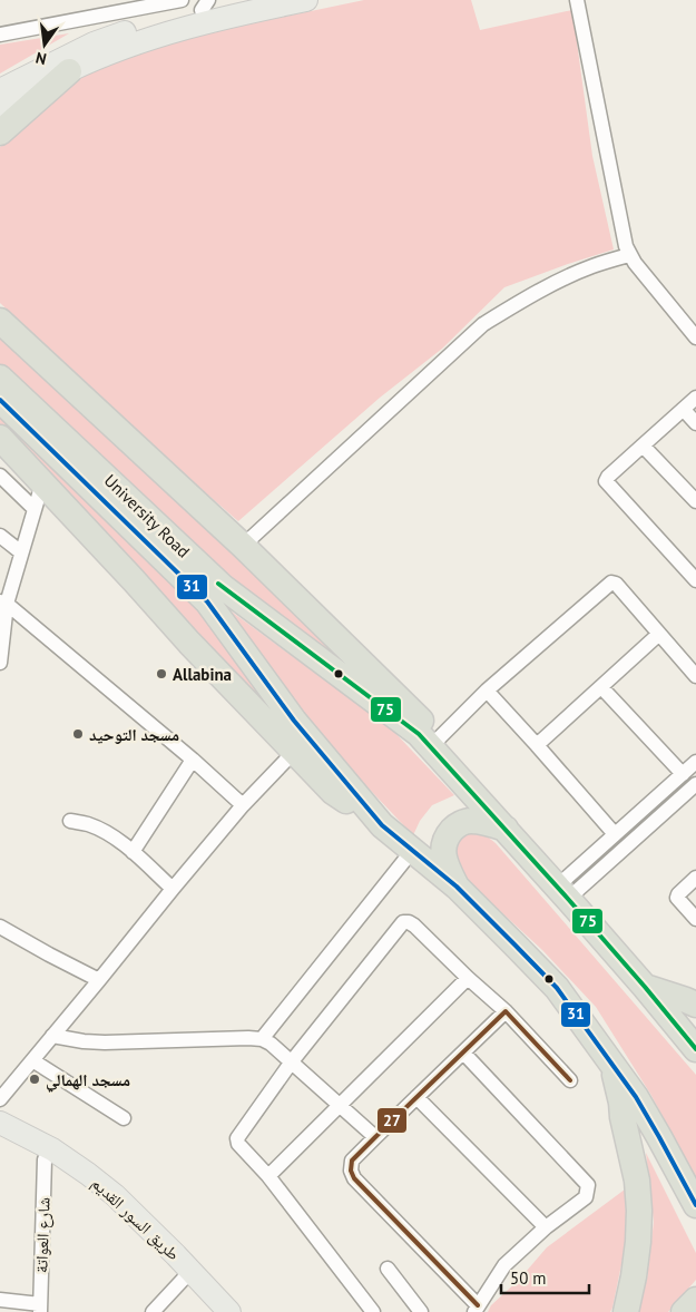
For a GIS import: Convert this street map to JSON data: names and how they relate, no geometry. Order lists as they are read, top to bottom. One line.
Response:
{"streets":{"highway":["University Road"],"main road":["طريق السور القديم"],"street":["شارع العواتة"]},"crossings":[["طريق السور القديم","شارع العواتة"]],"places":["Allabina","مسجد التوحيد","مسجد الهمالي"],"lines":["transit line 31","transit line 75","transit line 27"],"scale_bar":"50 m","north":"bottom"}
